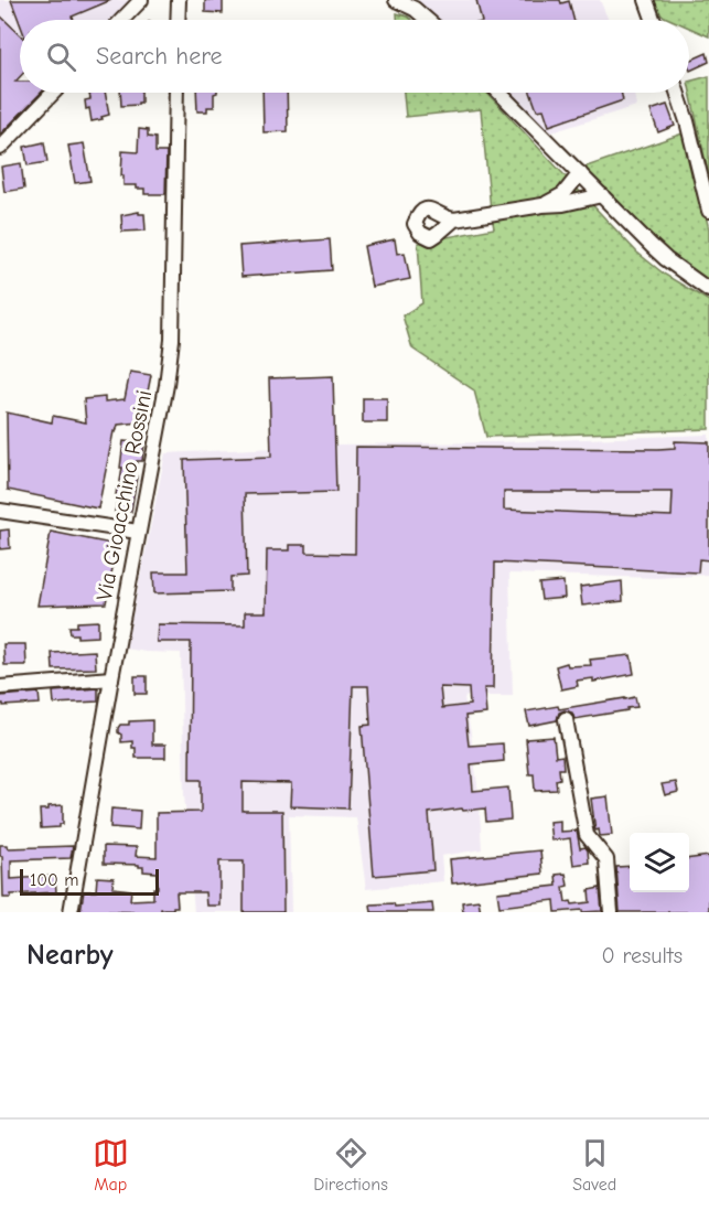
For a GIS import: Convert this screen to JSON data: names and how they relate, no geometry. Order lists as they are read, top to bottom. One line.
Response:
{"streets":{"street":["Via Gioacchino Rossini"]},"scale_bar":"100 m","page":{"search":"Search here","scale":"100 m","heading":["Nearby","0 results"],"nav":["Map","Directions","Saved"]}}
